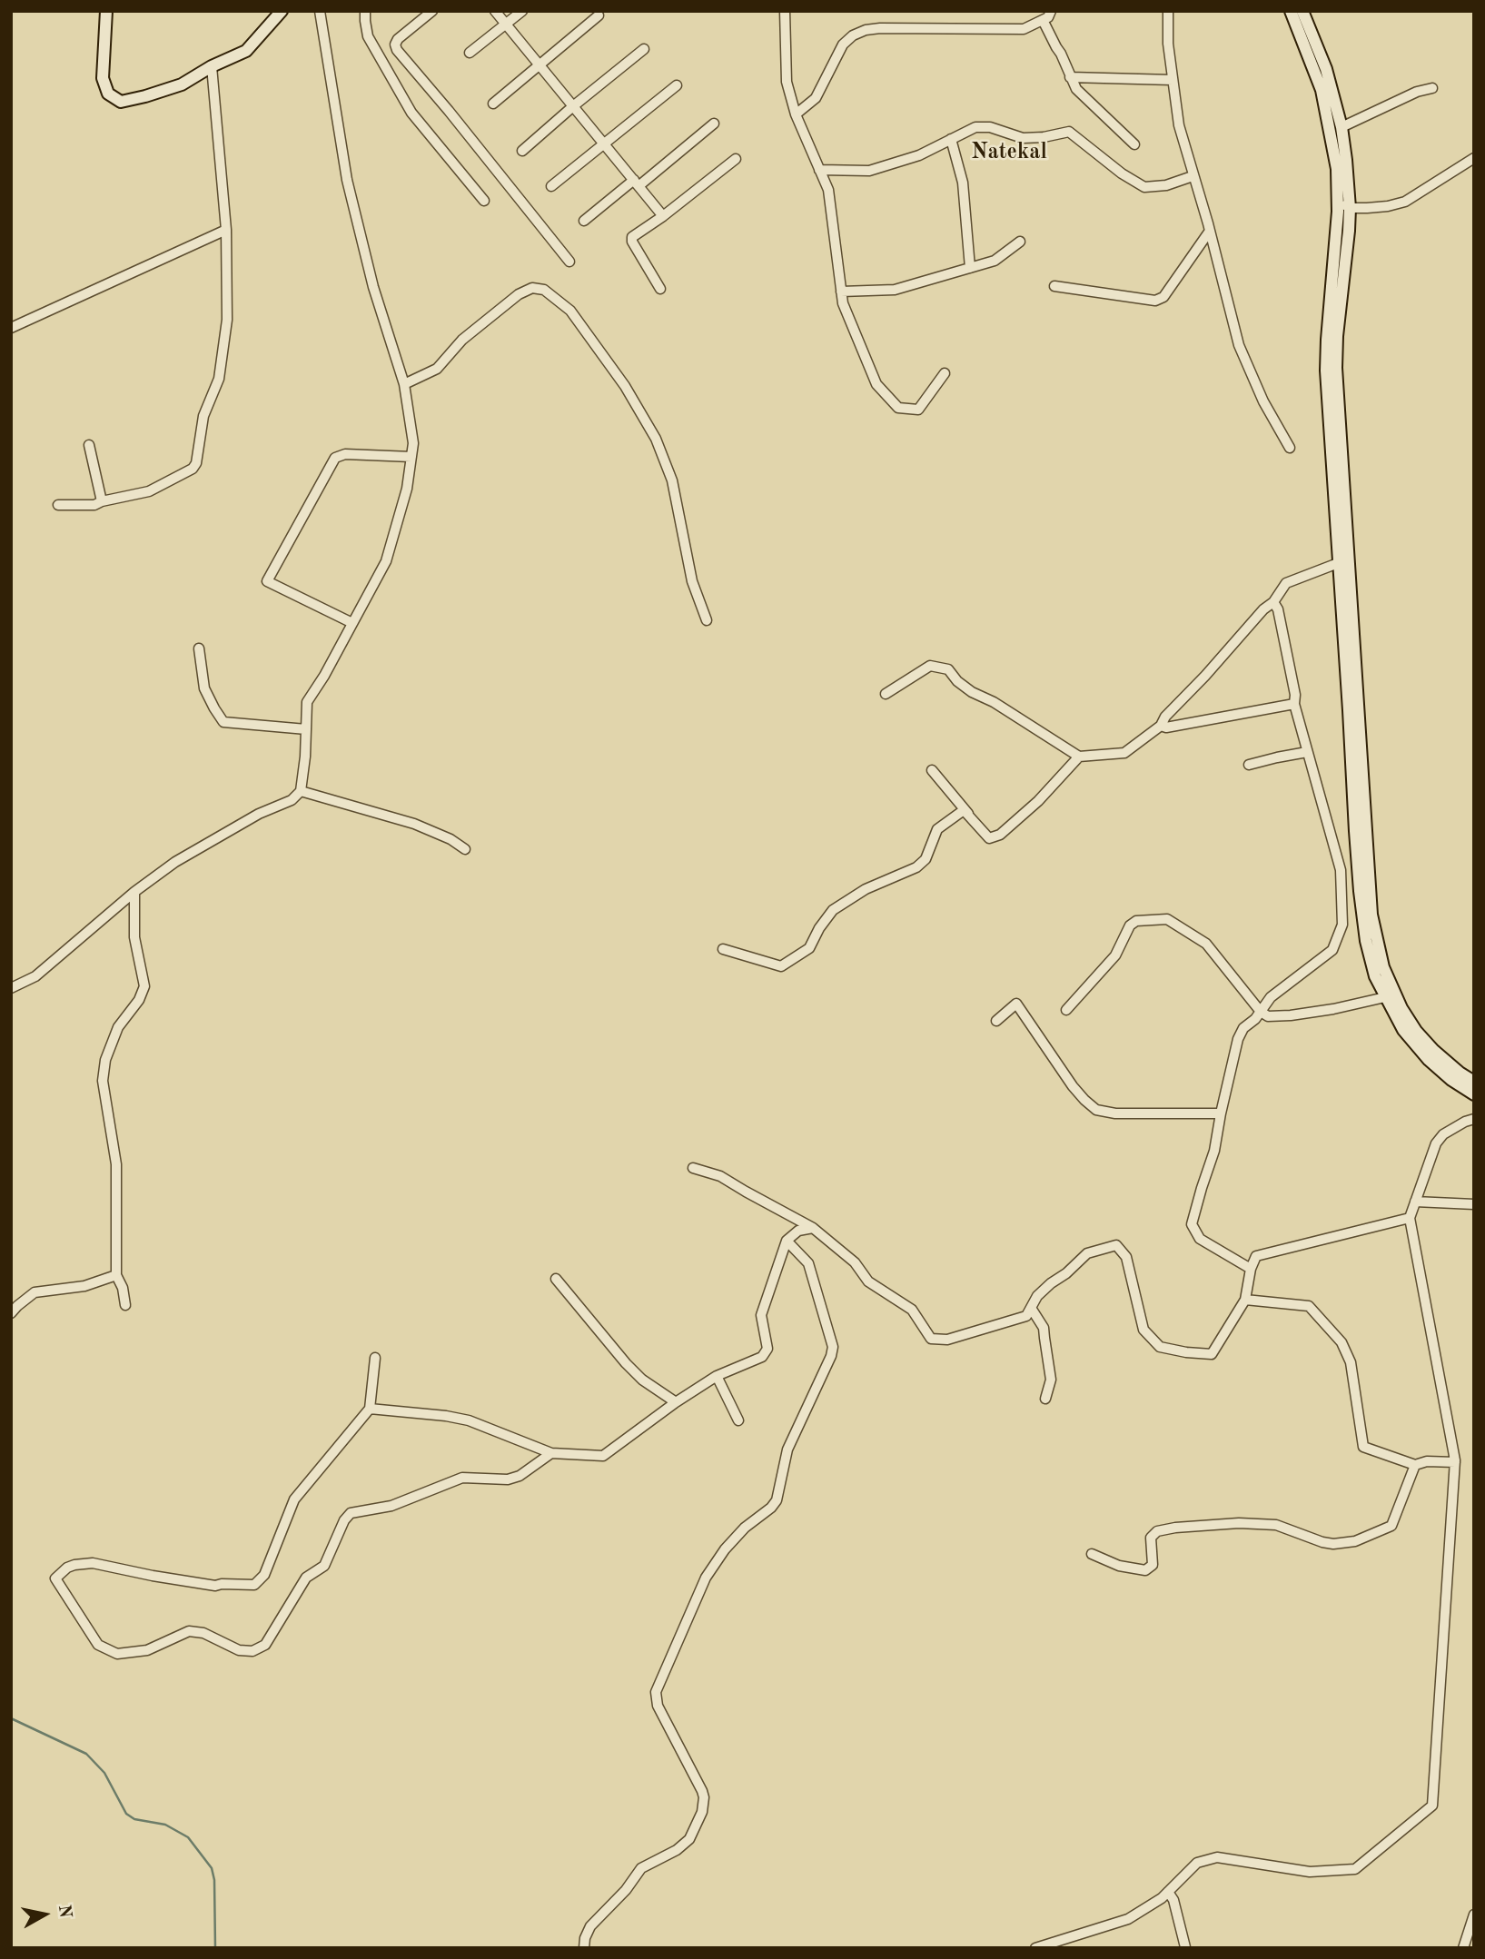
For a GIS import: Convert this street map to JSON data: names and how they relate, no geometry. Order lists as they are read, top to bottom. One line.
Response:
{"districts":["Natekal"],"north":"right"}
